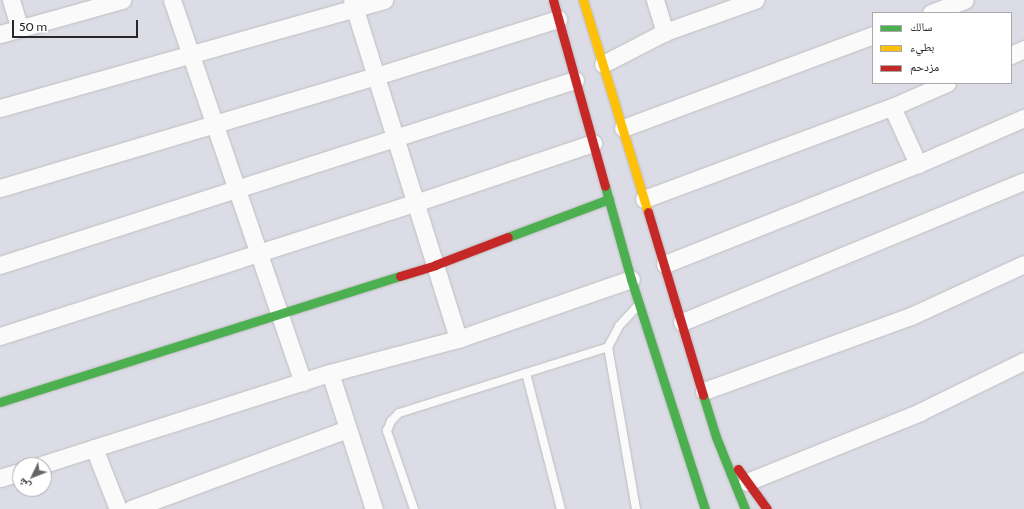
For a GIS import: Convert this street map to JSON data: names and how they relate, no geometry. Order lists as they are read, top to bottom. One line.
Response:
{"legend":["سالك","بطيء","مزدحم"],"scale_bar":"50 m","north":"bottom left"}
